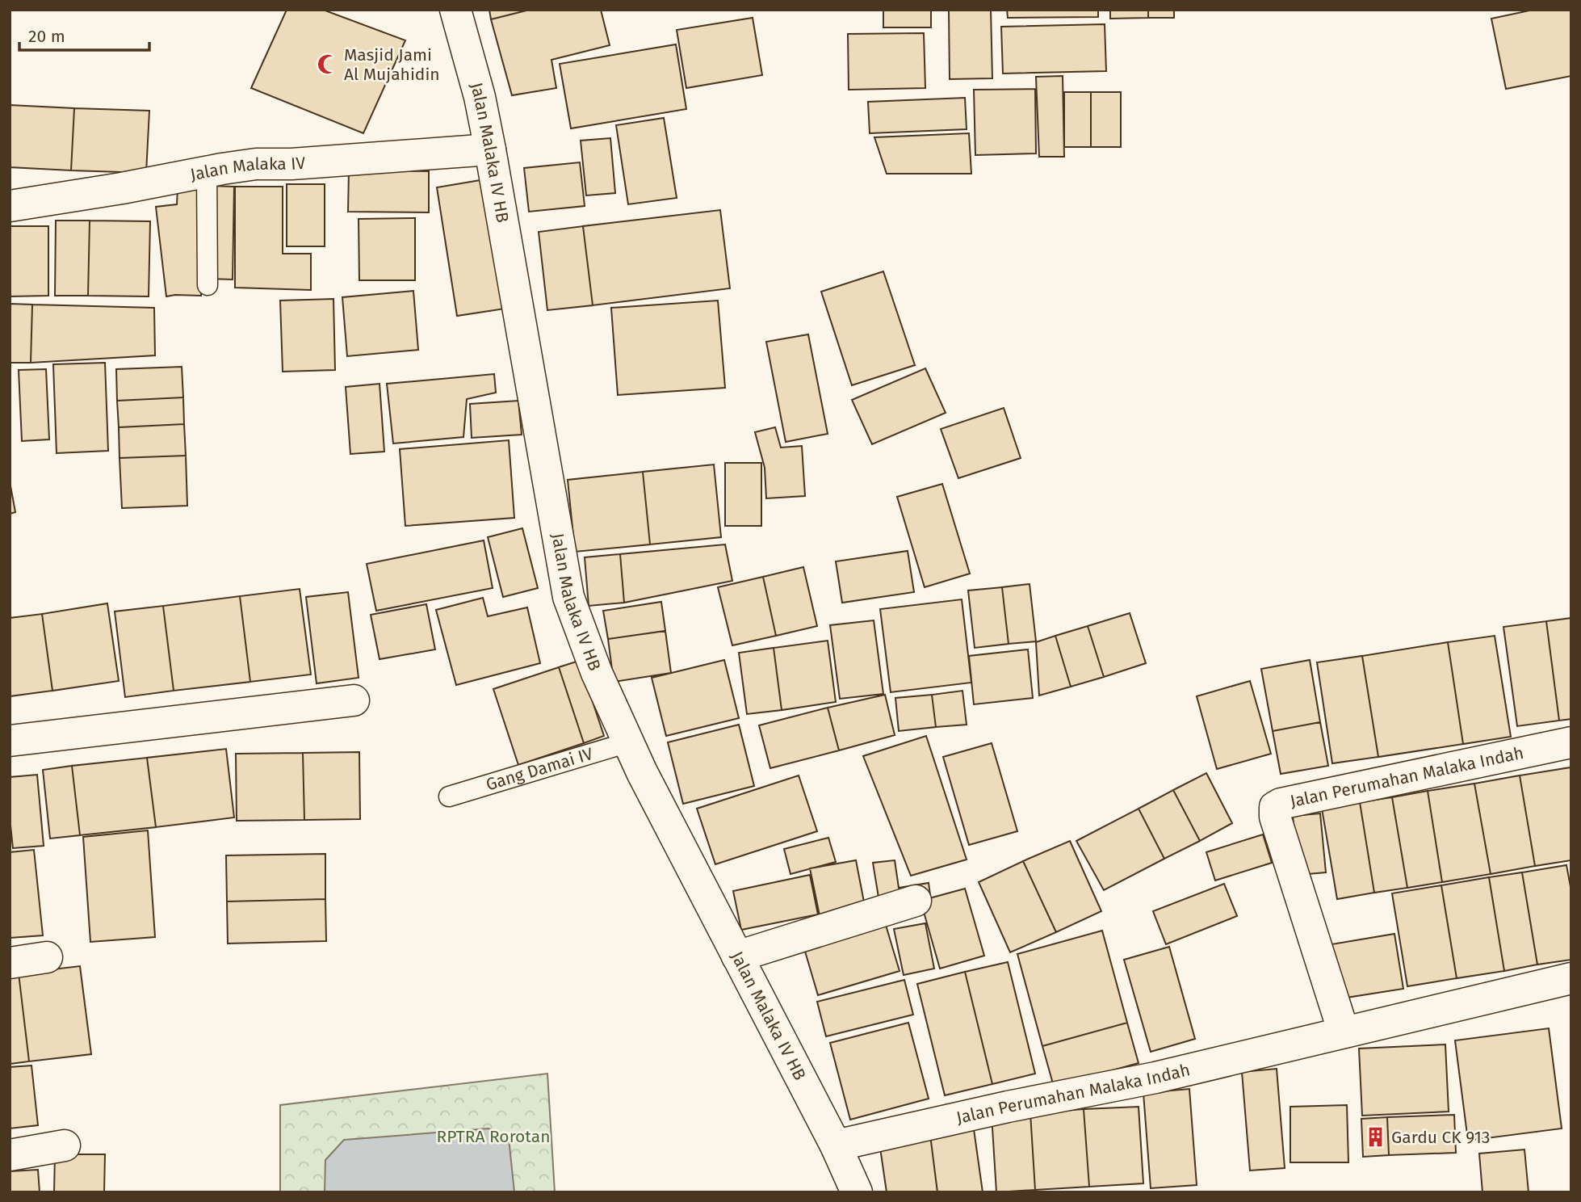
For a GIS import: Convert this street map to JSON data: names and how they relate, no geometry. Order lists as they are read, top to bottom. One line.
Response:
{"streets":{"street":["Jalan Malaka IV HB","Jalan Malaka IV","Jalan Perumahan Malaka Indah"],"lane":["Gang Damai IV"]},"crossings":[["Jalan Malaka IV HB","Jalan Malaka IV"],["Jalan Malaka IV HB","Gang Damai IV"],["Jalan Malaka IV HB","Jalan Perumahan Malaka Indah"]],"parks":["RPTRA Rorotan"],"places":{"mosque":["Masjid Jami Al Mujahidin"],"building":["Gardu CK 913"]},"scale_bar":"20 m"}
